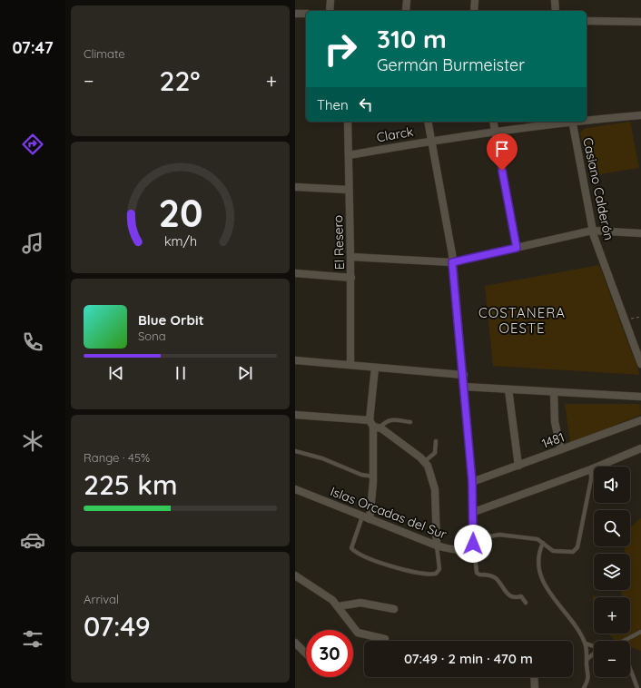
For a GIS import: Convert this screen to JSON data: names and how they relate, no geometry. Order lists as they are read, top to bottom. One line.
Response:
{"streets":{"street":["Clarck","Casiano Calderón","El Resero","1481","Islas Orcadas del Sur"]},"crossings":[["Clarck","El Resero"]],"districts":["COSTANERA OESTE"],"page":{"tabs":"07:47","tile":["Climate",["Range · 45%","225 km"],["Arrival","07:49"]],"turn":["310 m","Germán Burmeister"],"heat":["−","22°","+"],"then":"Then","song":["Blue Orbit","Sona"],"map_buttons":["+","−"],"limit":"30","trip":"07:49 · 2 min · 470 m","gauge":["20","km/h"]}}
